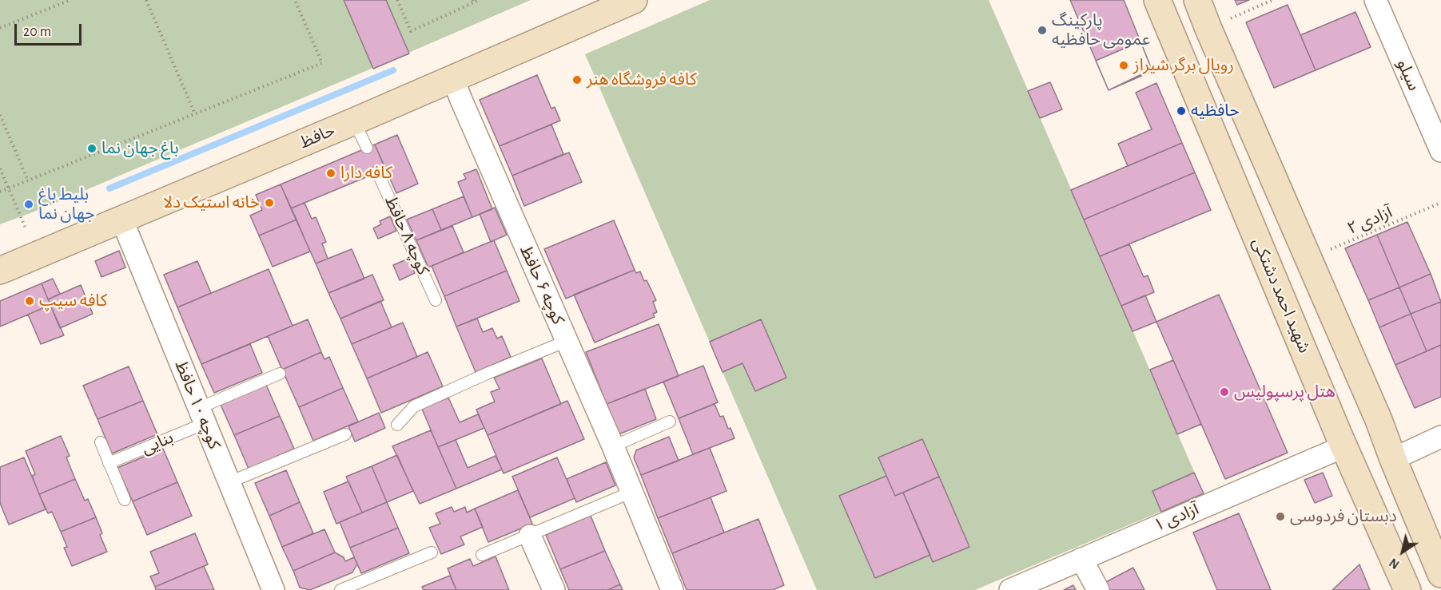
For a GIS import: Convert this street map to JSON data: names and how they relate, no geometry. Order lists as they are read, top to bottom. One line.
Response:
{"streets":{"main road":["حافظ","شهید احمد دشتکی"],"street":["سیلو","کوچه ۶ حافظ","کوچه ۱۰ حافظ","آزادی ۱"],"lane":["کوچه ۸ حافظ","بنایی"],"path":["۲ آزادی"]},"crossings":[["حافظ","کوچه ۶ حافظ"],["حافظ","کوچه ۱۰ حافظ"],["شهید احمد دشتکی","آزادی ۱"],["کوچه ۱۰ حافظ","بنایی"]],"places":["پارکینگ عمومی حافظیه","رویال برگر شیراز","کافه فروشگاه هنر","حافظیه","باغ جهان نما","کافه دارا","خانه استیک دلا","بلیط باغ جهان نما","کافه سیپ","هتل پرسپولیس","دبستان فردوسی"],"scale_bar":"20 m","north":"bottom left"}
